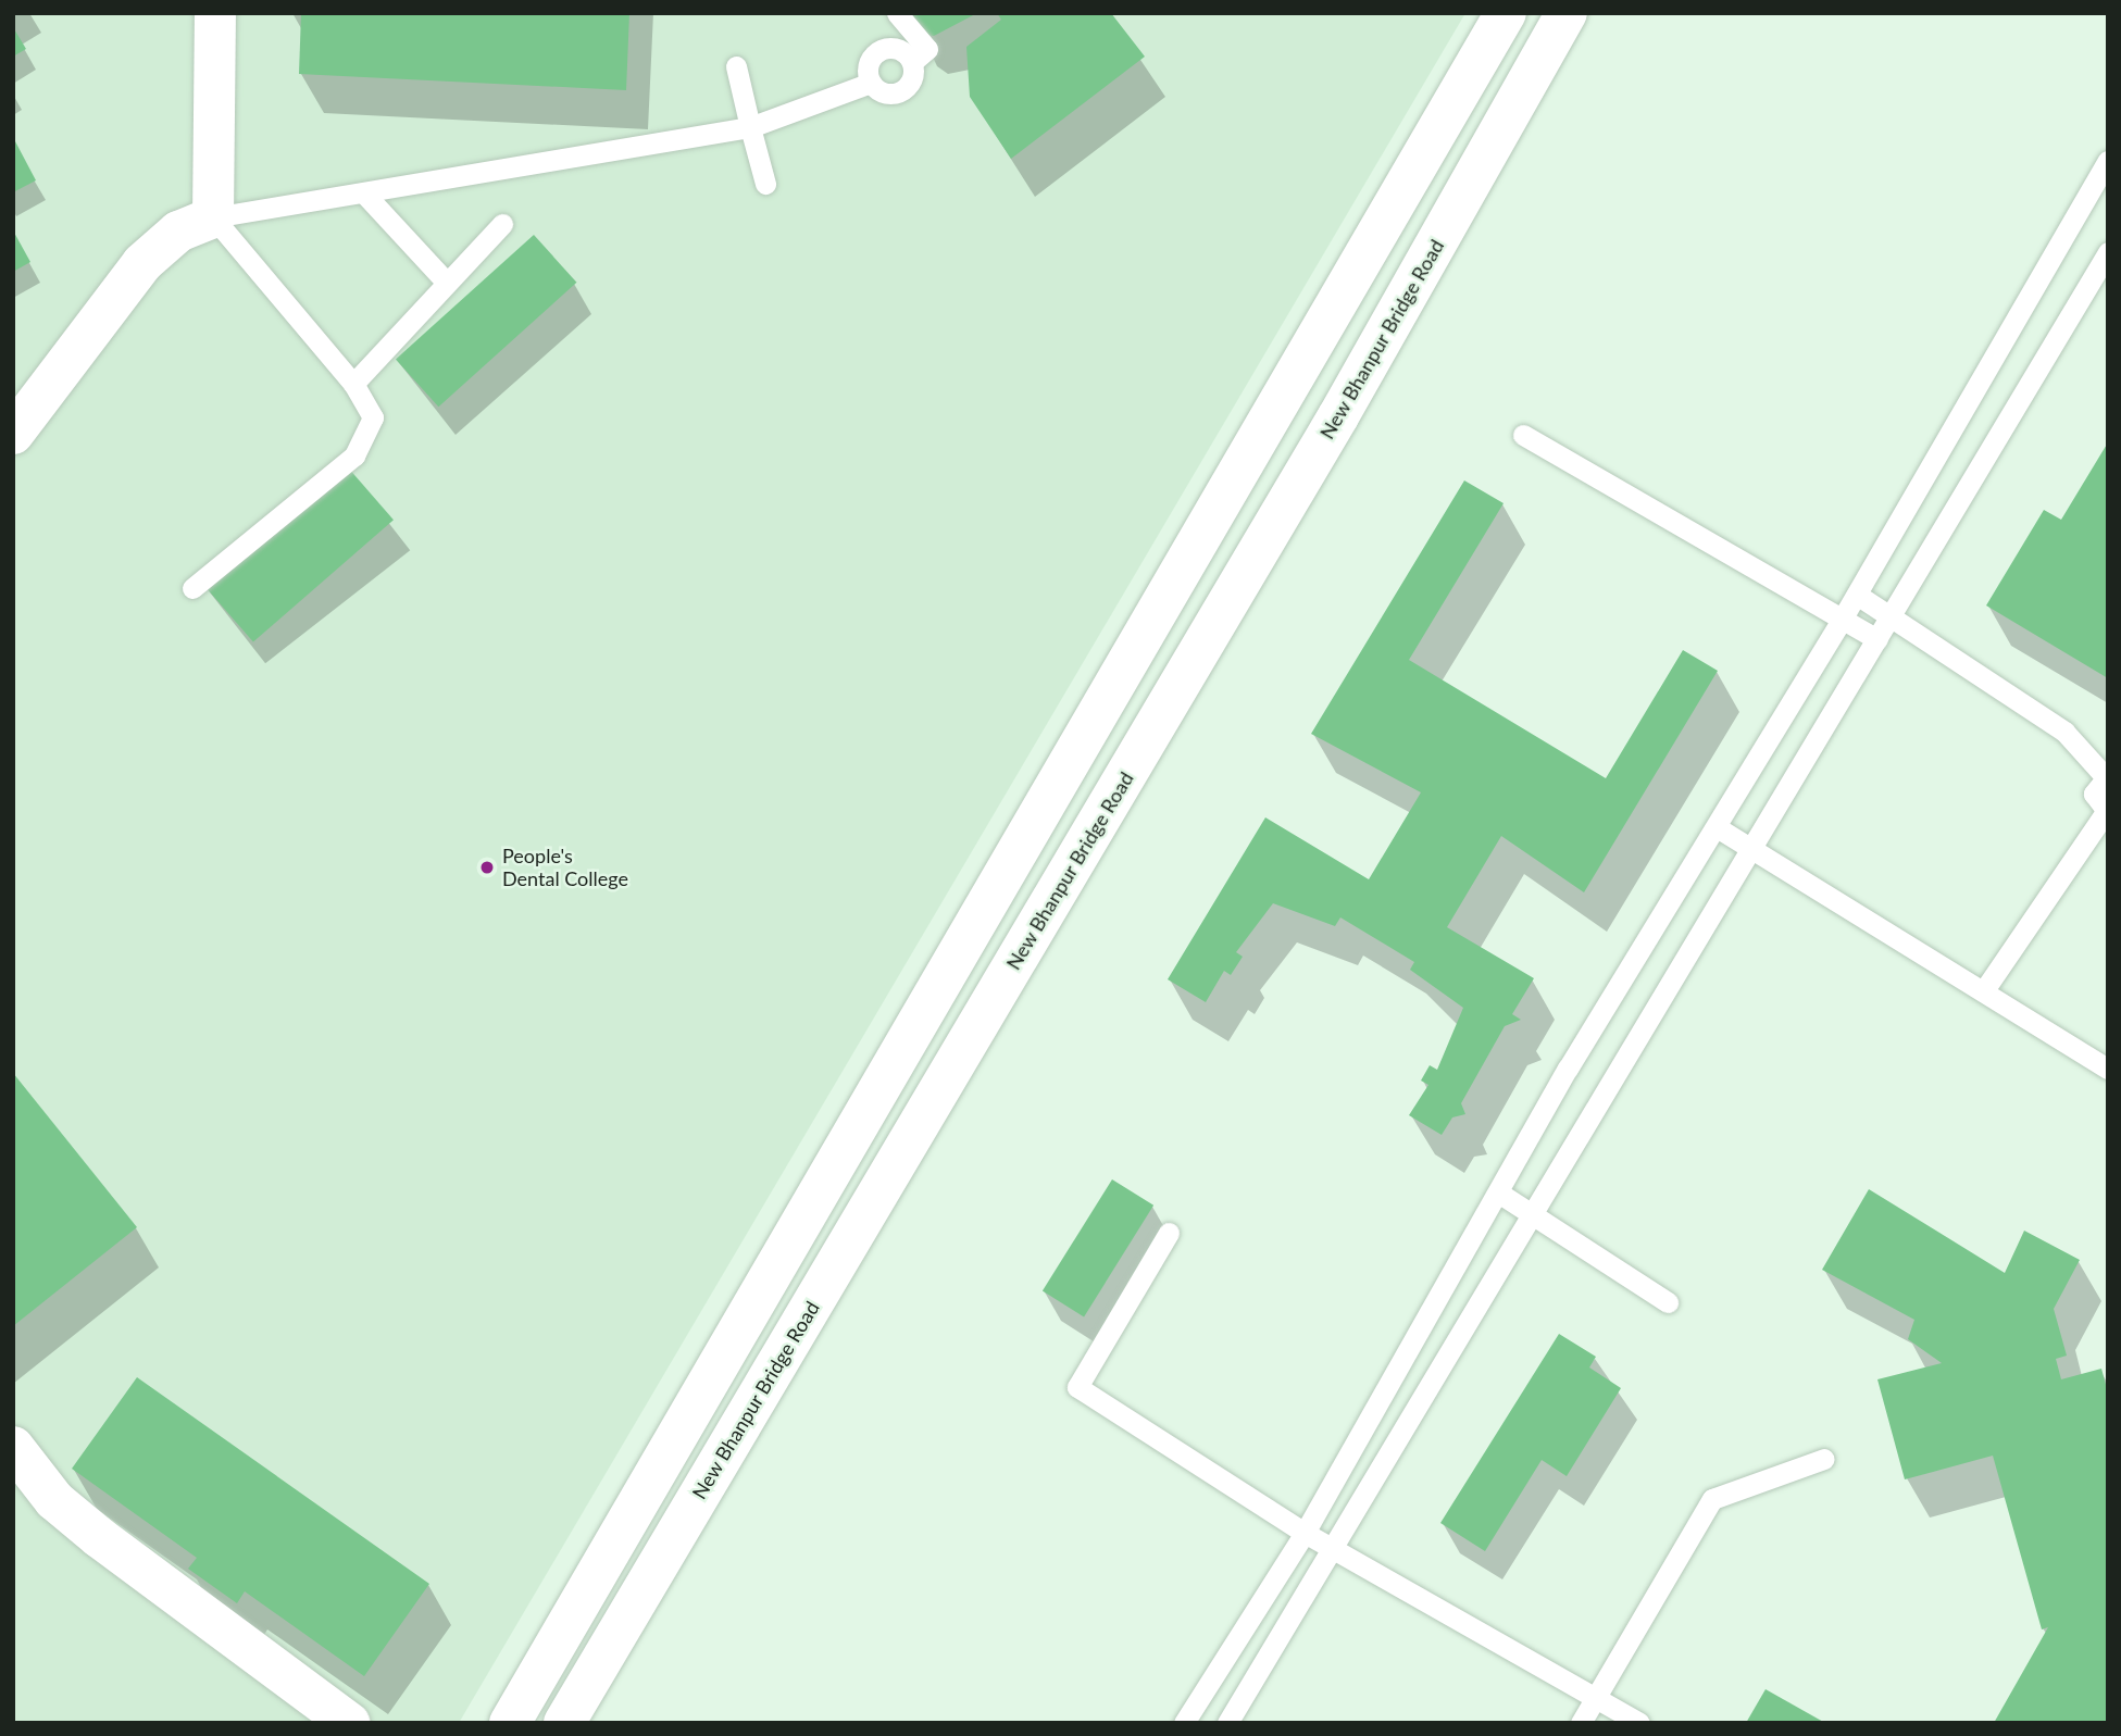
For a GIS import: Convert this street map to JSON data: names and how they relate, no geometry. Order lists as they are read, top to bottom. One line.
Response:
{"streets":{"street":["New Bhanpur Bridge Road"]},"places":["People's Dental College"]}
